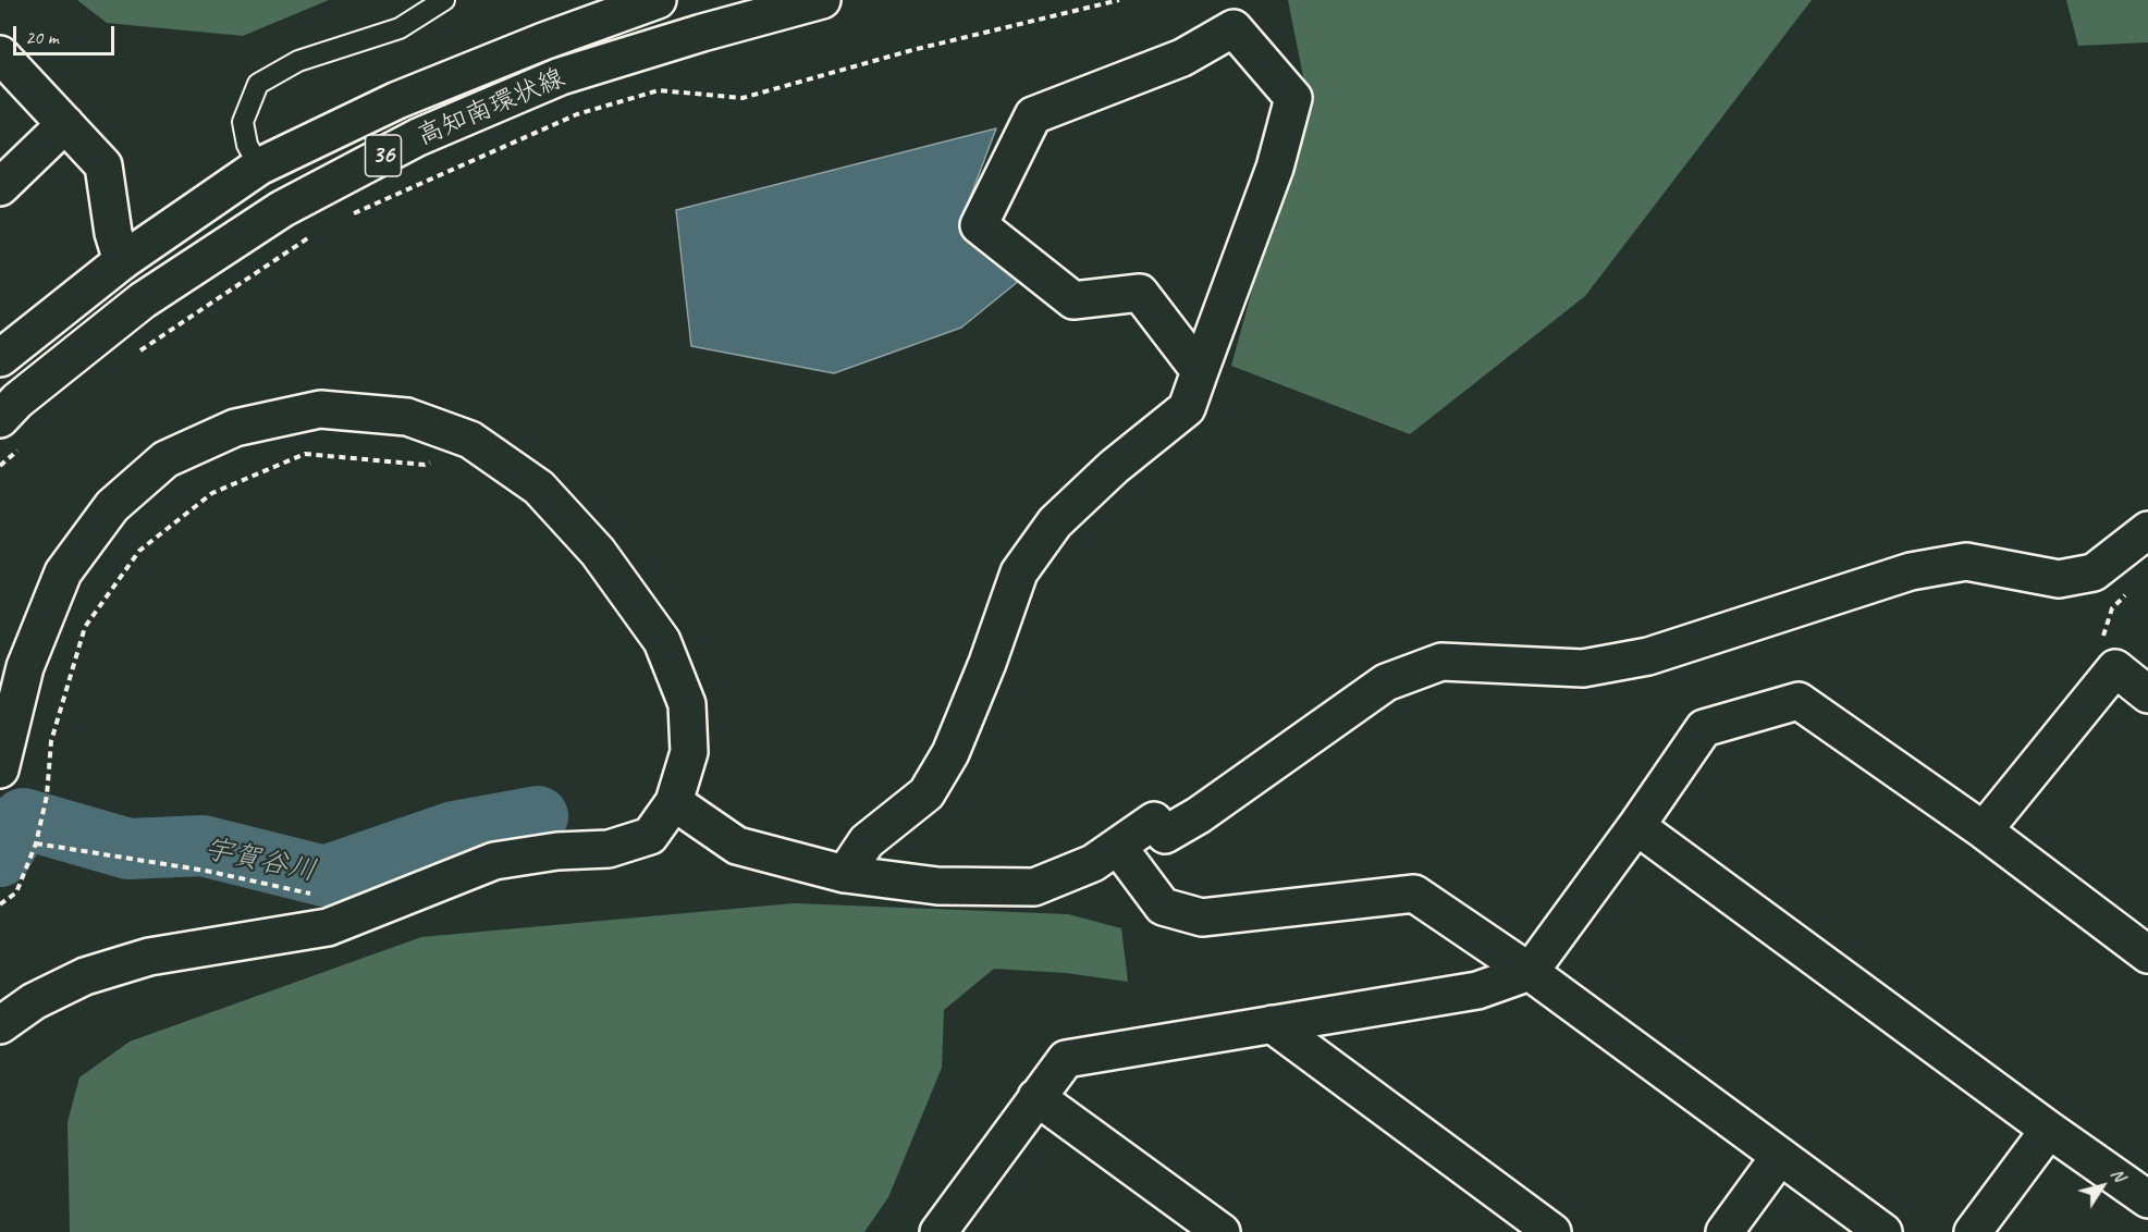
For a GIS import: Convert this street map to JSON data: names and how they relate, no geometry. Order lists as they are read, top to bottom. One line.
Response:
{"streets":{"street":["高知南環状線","36"]},"water":["宇賀谷川"],"scale_bar":"20 m","north":"top right"}
